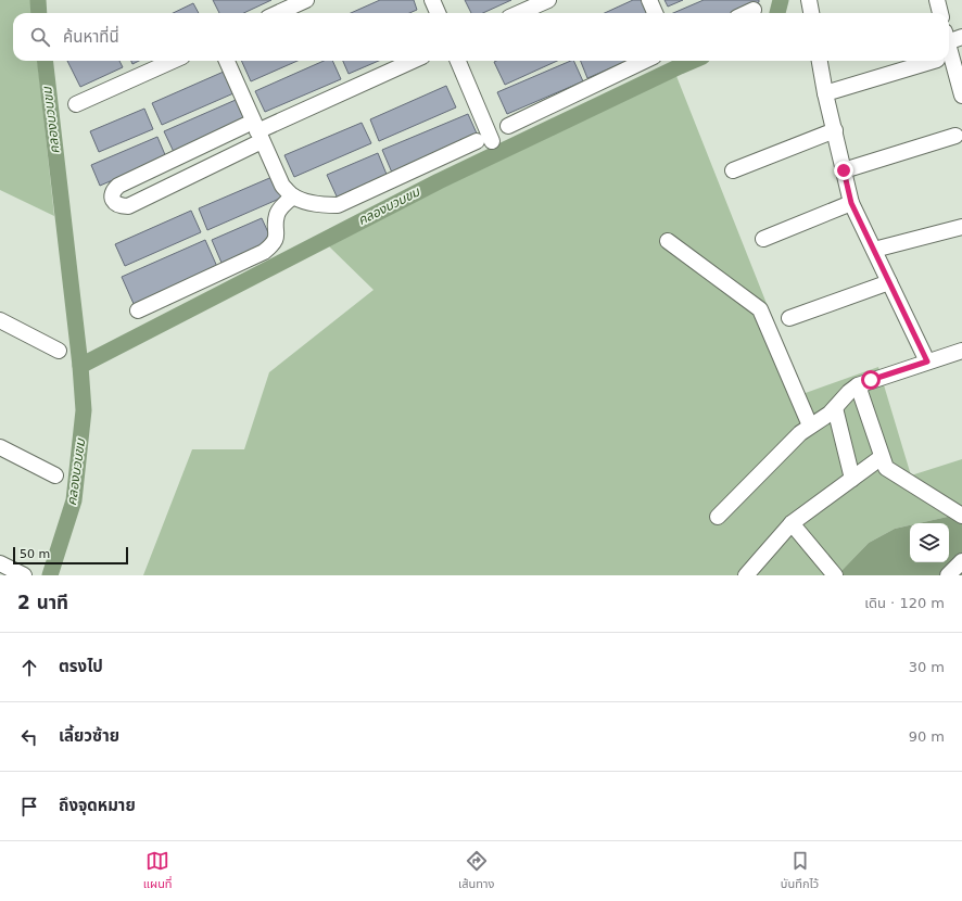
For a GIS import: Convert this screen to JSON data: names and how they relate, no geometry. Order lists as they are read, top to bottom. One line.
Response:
{"water":["คลองบวบขม"],"scale_bar":"50 m","page":{"search":"ค้นหาที่นี่","scale":"50 m","heading":["2 นาที","เดิน · 120 m"],"list":[["ตรงไป","30 m"],["เลี้ยวซ้าย","90 m"],"ถึงจุดหมาย"],"nav":["แผนที่","เส้นทาง","บันทึกไว้"]}}
